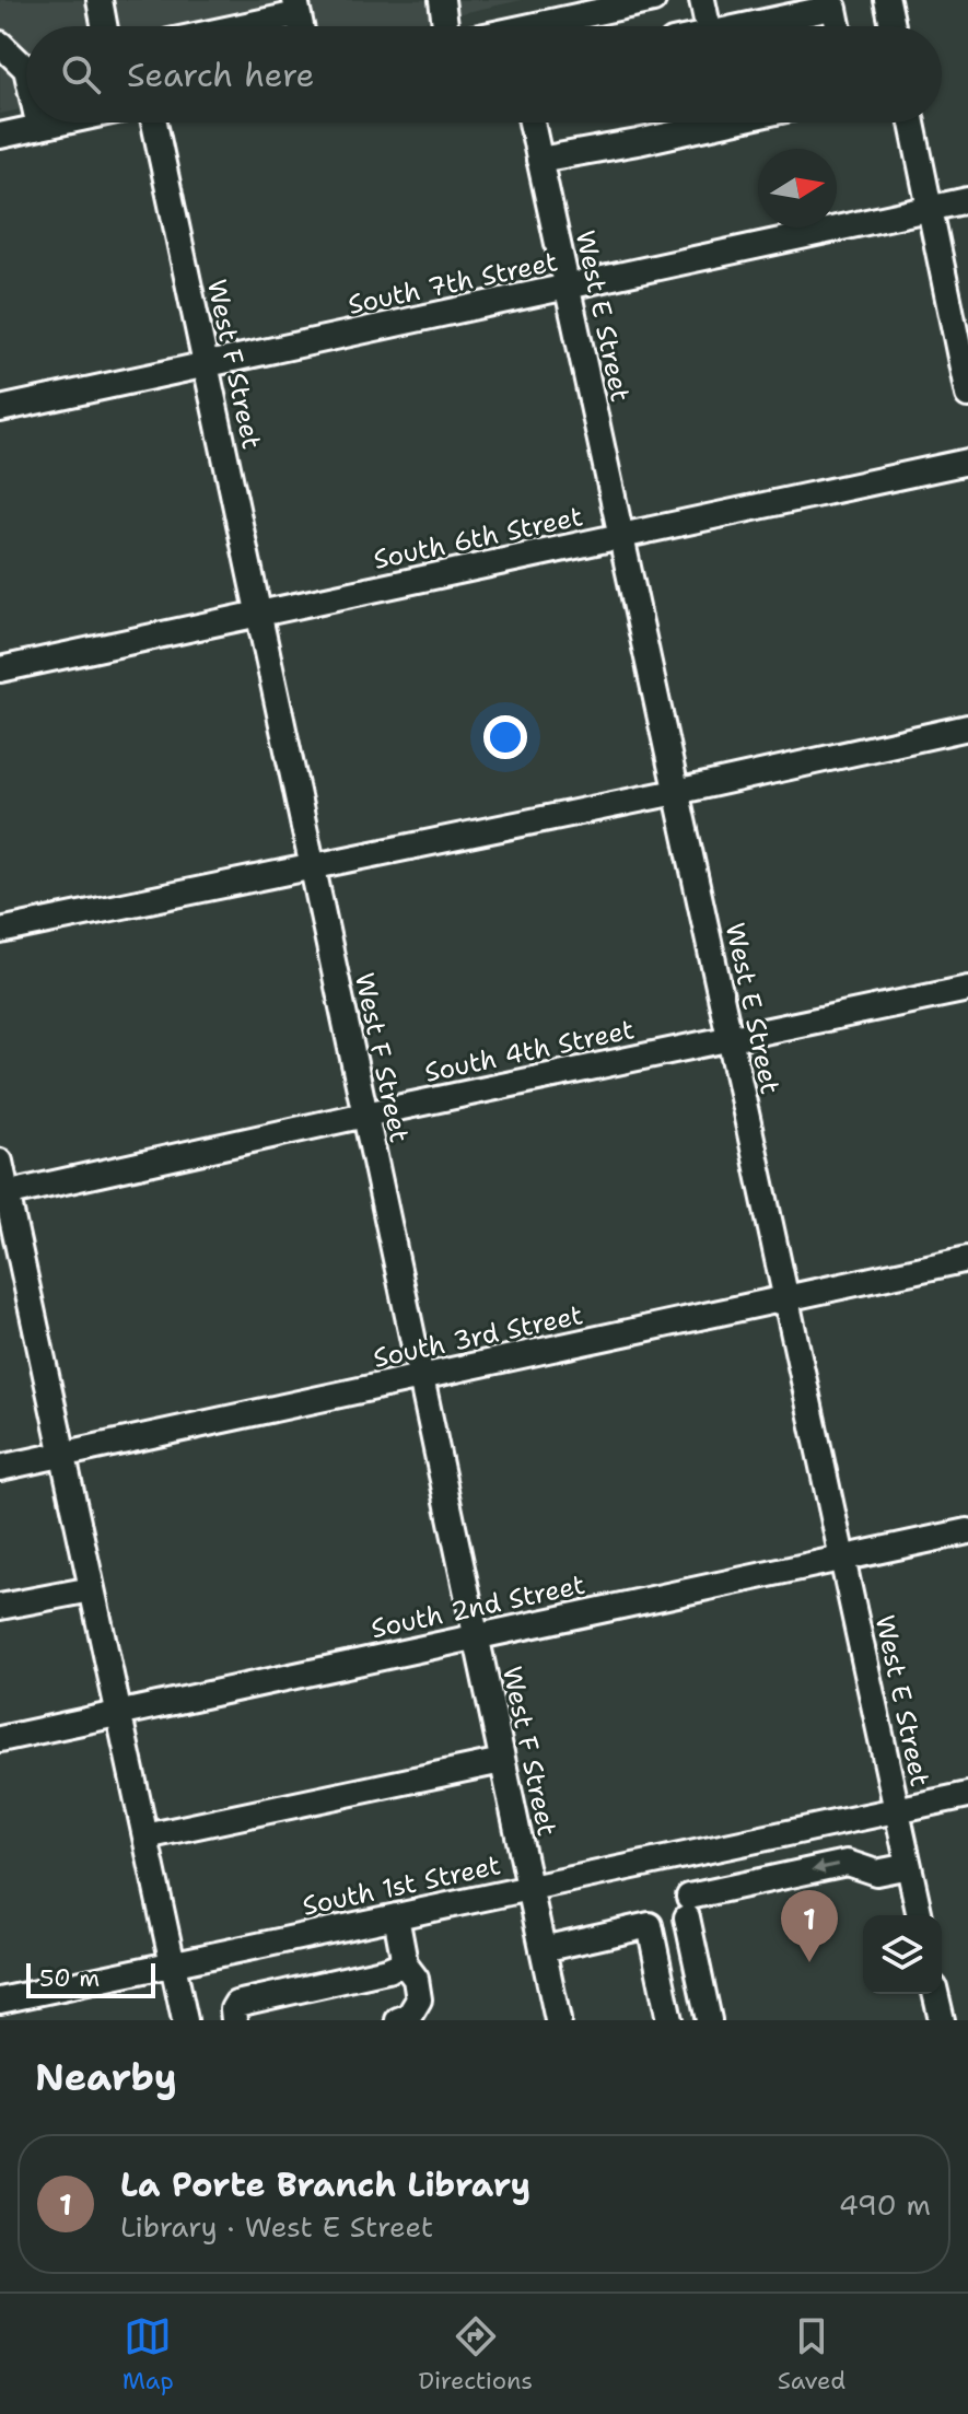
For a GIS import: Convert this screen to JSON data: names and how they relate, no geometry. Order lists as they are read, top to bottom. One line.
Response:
{"streets":{"street":["South 7th Street","West E Street","West F Street","South 6th Street","South 4th Street","South 3rd Street","South 2nd Street","South 1st Street"]},"crossings":[["South 7th Street","West E Street"],["South 7th Street","West F Street"],["West E Street","South 6th Street"],["West E Street","South 4th Street"],["West E Street","South 3rd Street"],["West E Street","South 2nd Street"],["West E Street","South 1st Street"],["West F Street","South 6th Street"],["West F Street","South 4th Street"],["West F Street","South 3rd Street"],["West F Street","South 2nd Street"],["West F Street","South 1st Street"]],"scale_bar":"50 m","north":"right","page":{"search":"Search here","pins":"1","scale":"50 m","heading":"Nearby","list":[{"mark":"1","name":"La Porte Branch Library","note":"Library · West E Street","value":"490 m"}],"nav":["Map","Directions","Saved"]}}
